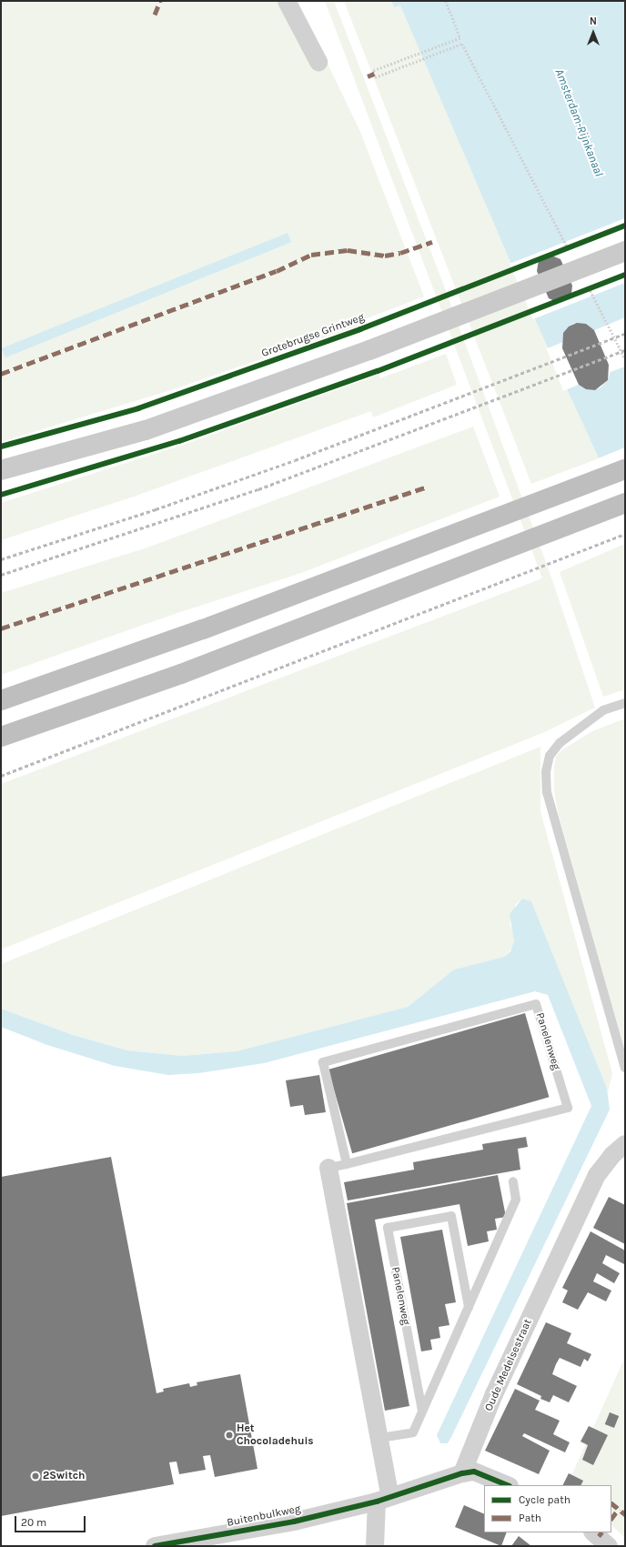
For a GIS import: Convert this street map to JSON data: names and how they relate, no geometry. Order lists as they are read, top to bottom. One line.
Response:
{"streets":{"street":["Panelenweg","Oude Medelsestraat","Buitenbulkweg"],"cycle path":["Grotebrugse Grintweg"]},"crossings":[["Panelenweg","Buitenbulkweg"]],"water":["Amsterdam-Rijnkanaal"],"places":["Het Chocoladehuis","2Switch"],"legend":["Cycle path","Path"],"scale_bar":"20 m","north":"top"}
